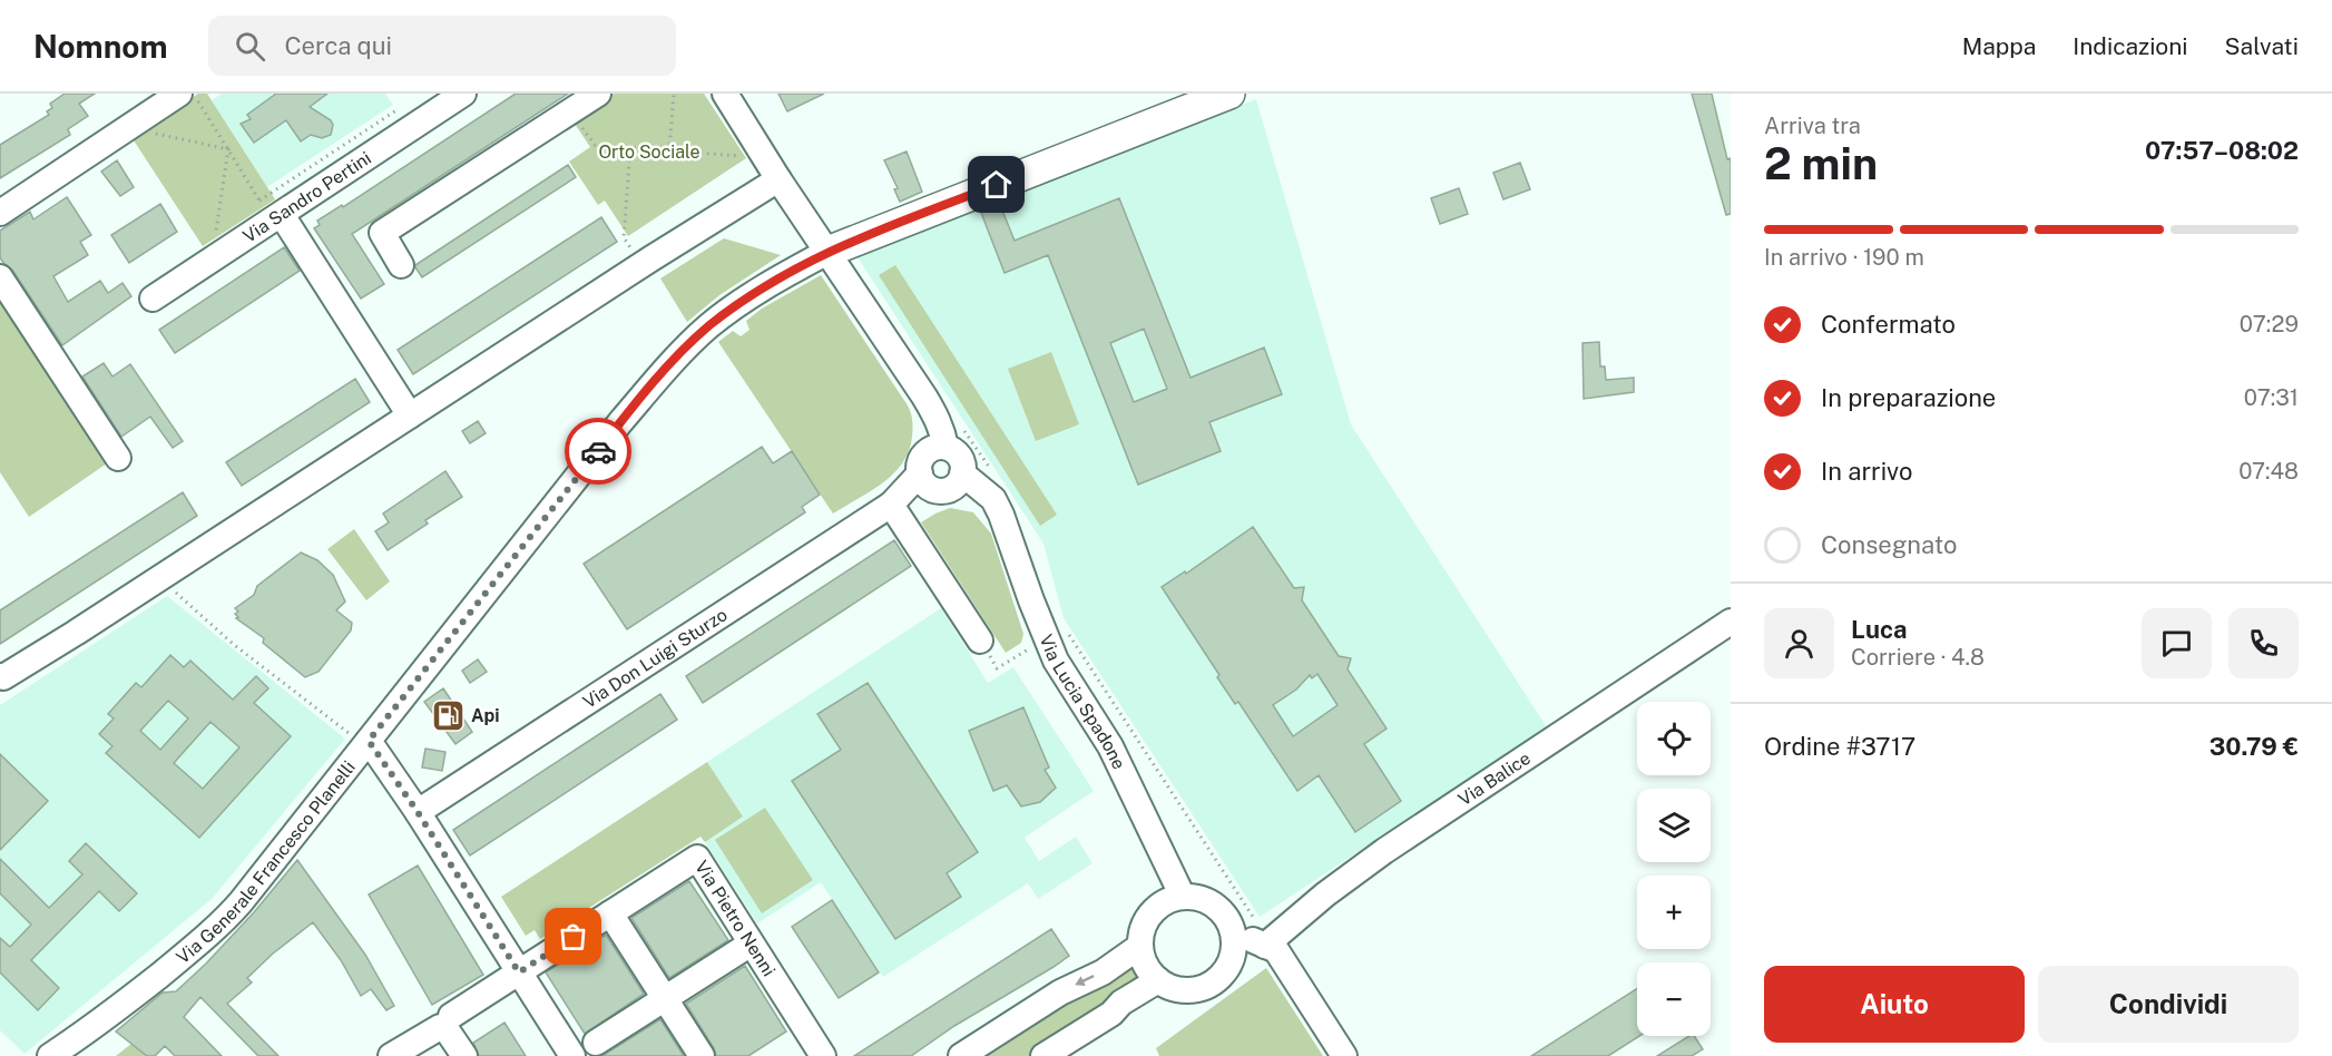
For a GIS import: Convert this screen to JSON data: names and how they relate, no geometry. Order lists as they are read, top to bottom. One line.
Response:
{"streets":{"street":["Via Sandro Pertini","Via Don Luigi Sturzo","Via Lucia Spadone","Via Balice","Via Generale Francesco Planelli","Via Pietro Nenni"]},"crossings":[["Via Don Luigi Sturzo","Via Lucia Spadone"]],"parks":["Orto Sociale"],"places":{"fuel station":["Api"]},"page":{"header":"Nomnom","search":"Cerca qui","nav":["Mappa","Indicazioni","Salvati"],"heading":["2 min","Arriva tra","07:57–08:02"],"panel":["Luca","Corriere · 4.8","Ordine #3717","30.79 €"],"bar":"In arrivo · 190 m","list":[["Confermato","07:29"],["In preparazione","07:31"],["In arrivo","07:48"],"Consegnato"],"map_buttons":["+","−"],"buttons":["Aiuto","Condividi"]}}
